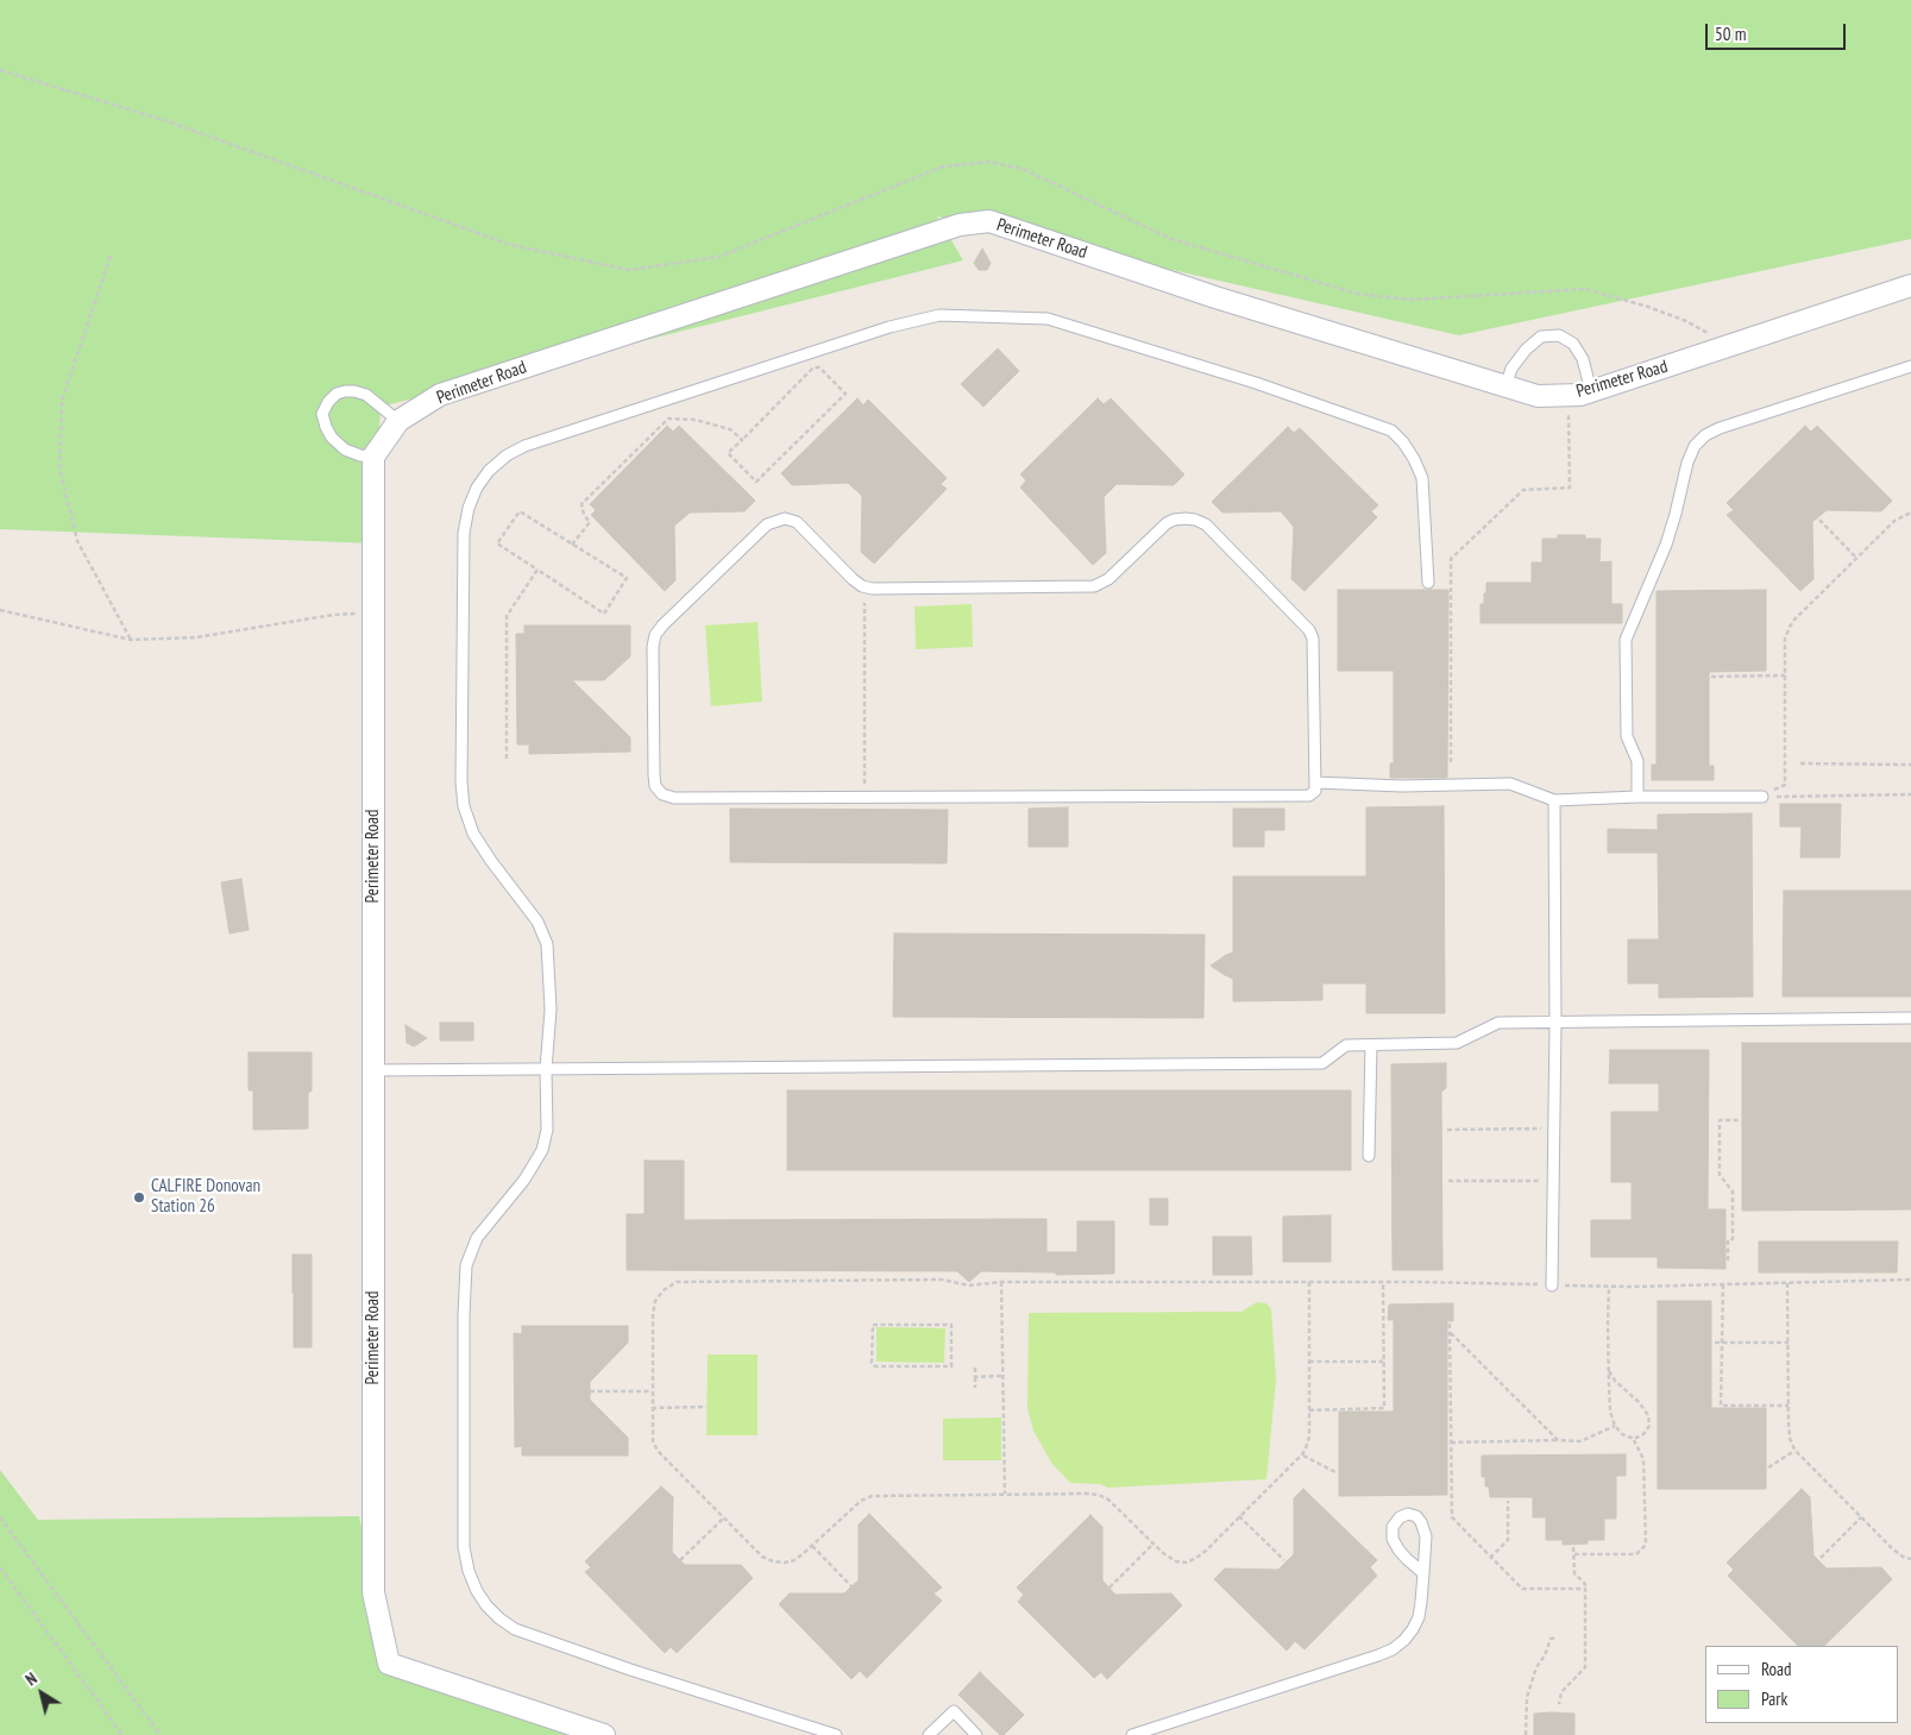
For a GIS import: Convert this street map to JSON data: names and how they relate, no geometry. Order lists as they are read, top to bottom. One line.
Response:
{"streets":{"street":["Perimeter Road"]},"places":["CALFIRE Donovan Station 26"],"legend":["Road","Park"],"scale_bar":"50 m","north":"top left"}
